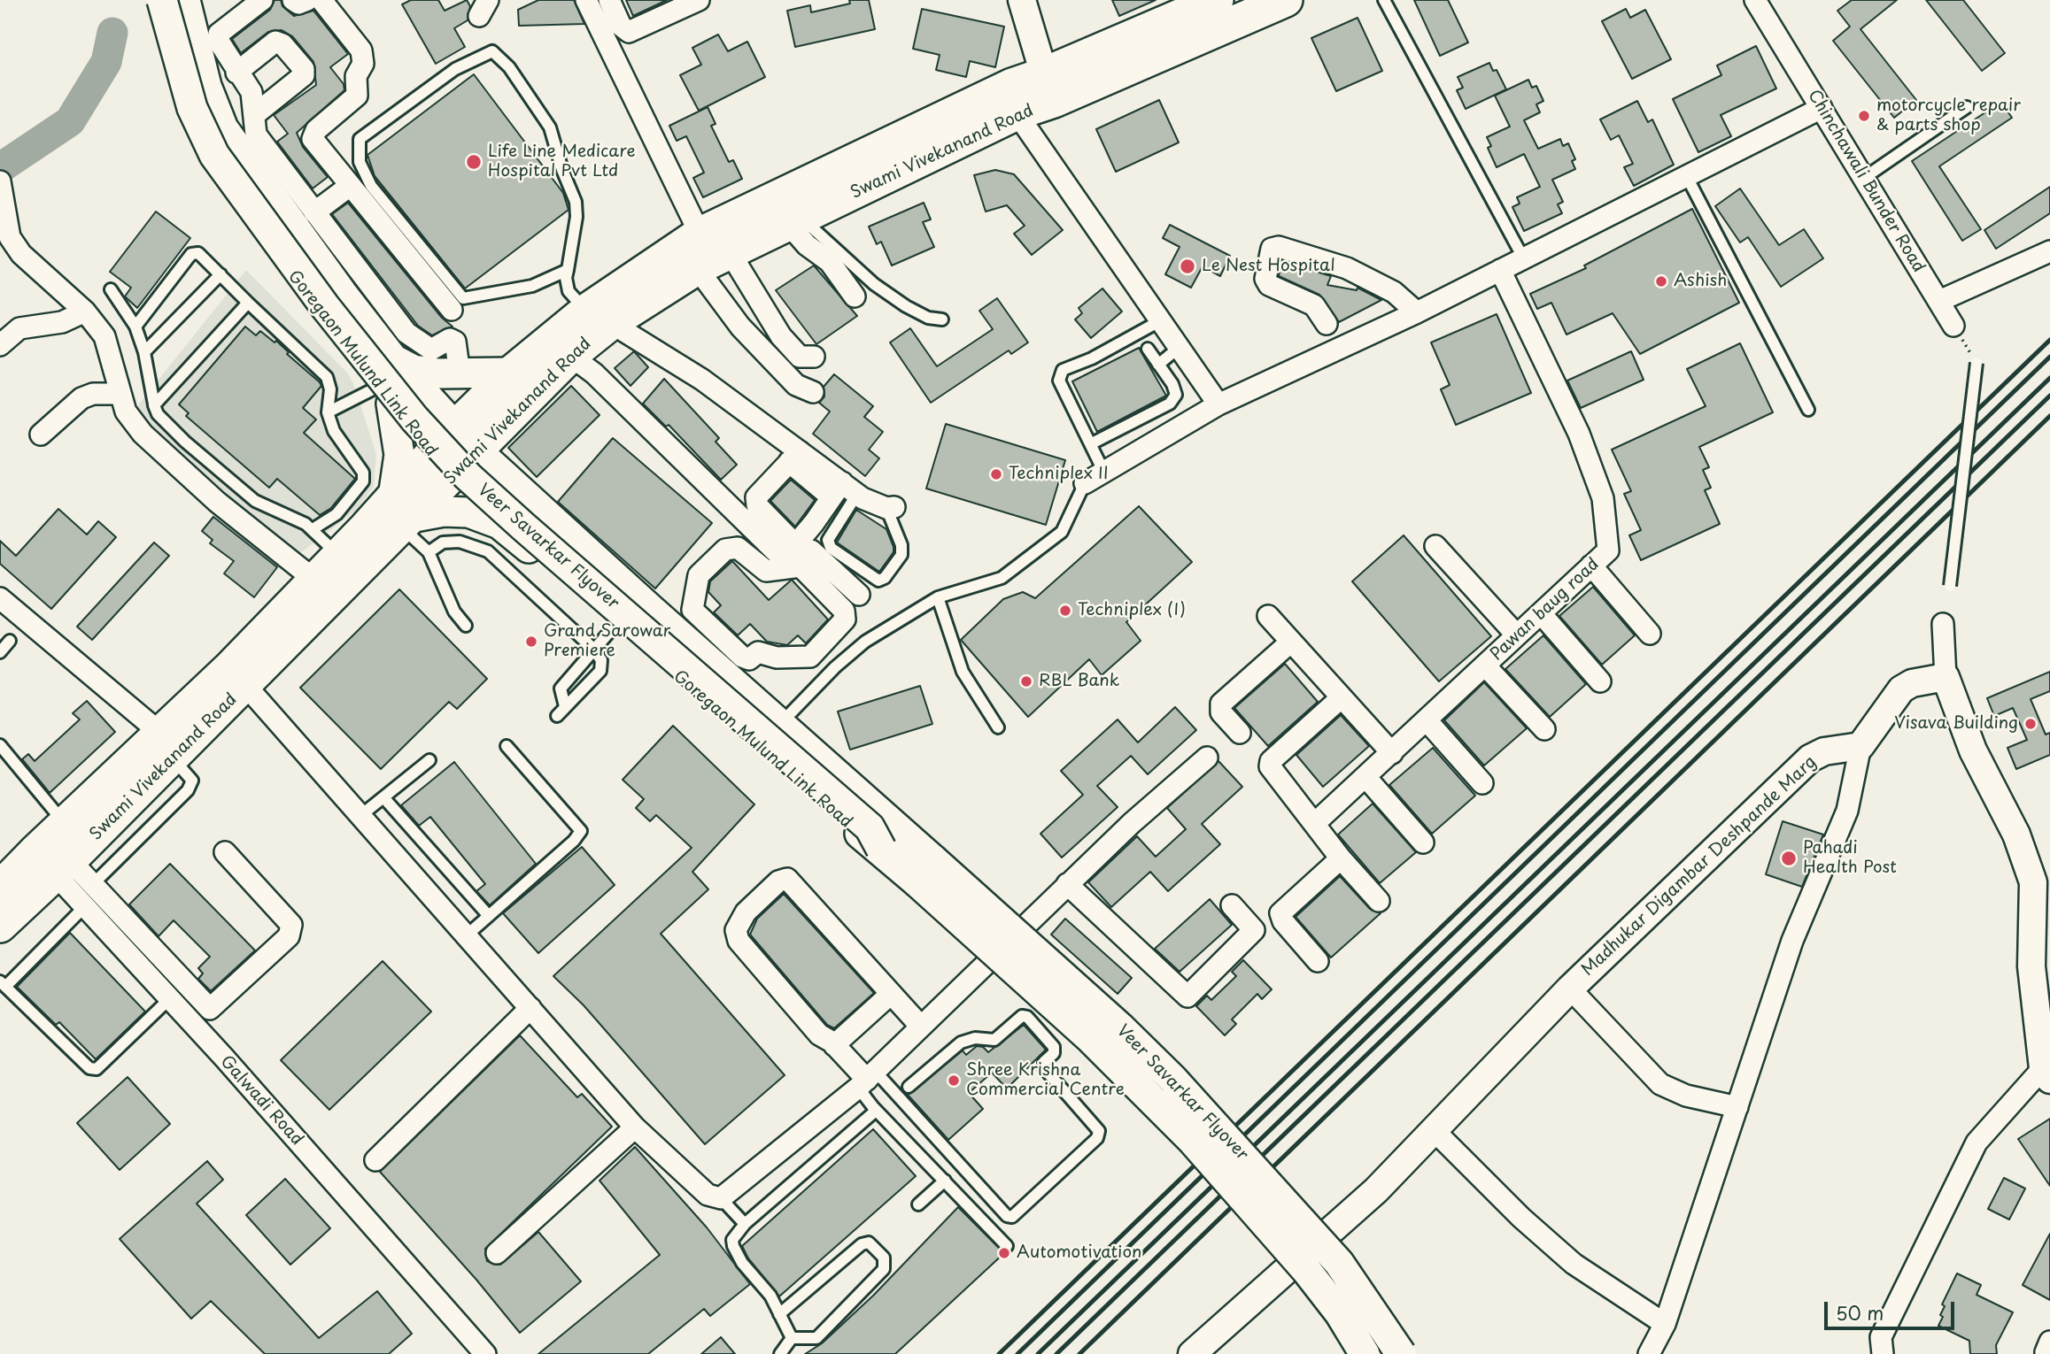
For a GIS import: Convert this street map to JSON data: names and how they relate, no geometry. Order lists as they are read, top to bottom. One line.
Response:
{"streets":{"main road":["Swami Vivekanand Road","Goregaon Mulund Link Road","Veer Savarkar Flyover"],"street":["Chinchawali Bunder Road","Pawan baug road","Madhukar Digambar Deshpande Marg","Galwadi Road"]},"crossings":[["Swami Vivekanand Road","Goregaon Mulund Link Road"],["Swami Vivekanand Road","Galwadi Road"],["Goregaon Mulund Link Road","Veer Savarkar Flyover"]],"places":["motorcycle repair & parts shop","Life Line Medicare Hospital Pvt Ltd","Le Nest Hospital","Ashish","Techniplex II","Techniplex (I)","Grand Sarowar Premiere","RBL Bank","Visava Building","Pahadi Health Post","Shree Krishna Commercial Centre","Automotivation"],"scale_bar":"50 m"}
